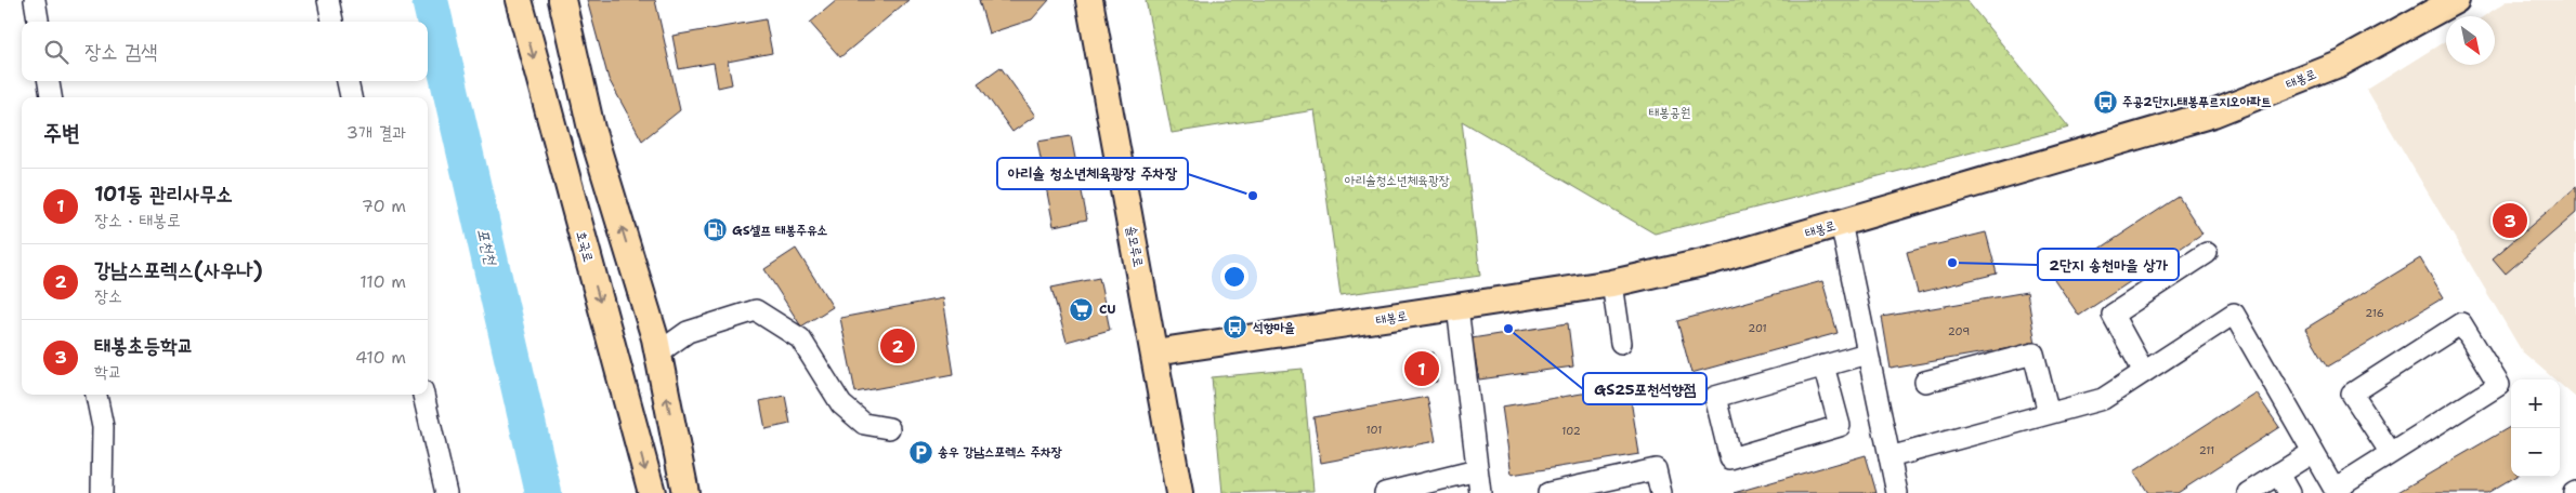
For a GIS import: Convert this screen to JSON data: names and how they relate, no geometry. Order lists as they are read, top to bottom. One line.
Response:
{"streets":{"main road":["태봉로","호국로","솔모루로"]},"crossings":[["태봉로","솔모루로"]],"water":["포천천"],"parks":["태봉공원","아리솔청소년체육광장"],"places":{"bus stop":["주공2단지.태봉푸르지오아파트","석향마을"],"other":["아리솔 청소년체육광장 주차장","2단지 송천마을 상가","GS25포천석향점"],"fuel station":["GS셀프 태봉주유소"],"supermarket":["CU"],"parking":["송우 강남스포렉스 주차장"]},"house_numbers":["216","201","209","101","102","211"],"north":"bottom right","page":{"search":"장소 검색","heading":["주변","3개 결과"],"list":[{"mark":"1","name":"101동 관리사무소","note":"장소 · 태봉로","value":"70 m"},{"mark":"2","name":"강남스포렉스(사우나)","note":"장소","value":"110 m"},{"mark":"3","name":"태봉초등학교","note":"학교","value":"410 m"}],"pins":["3","2","1"],"map_buttons":["+","−"]}}
